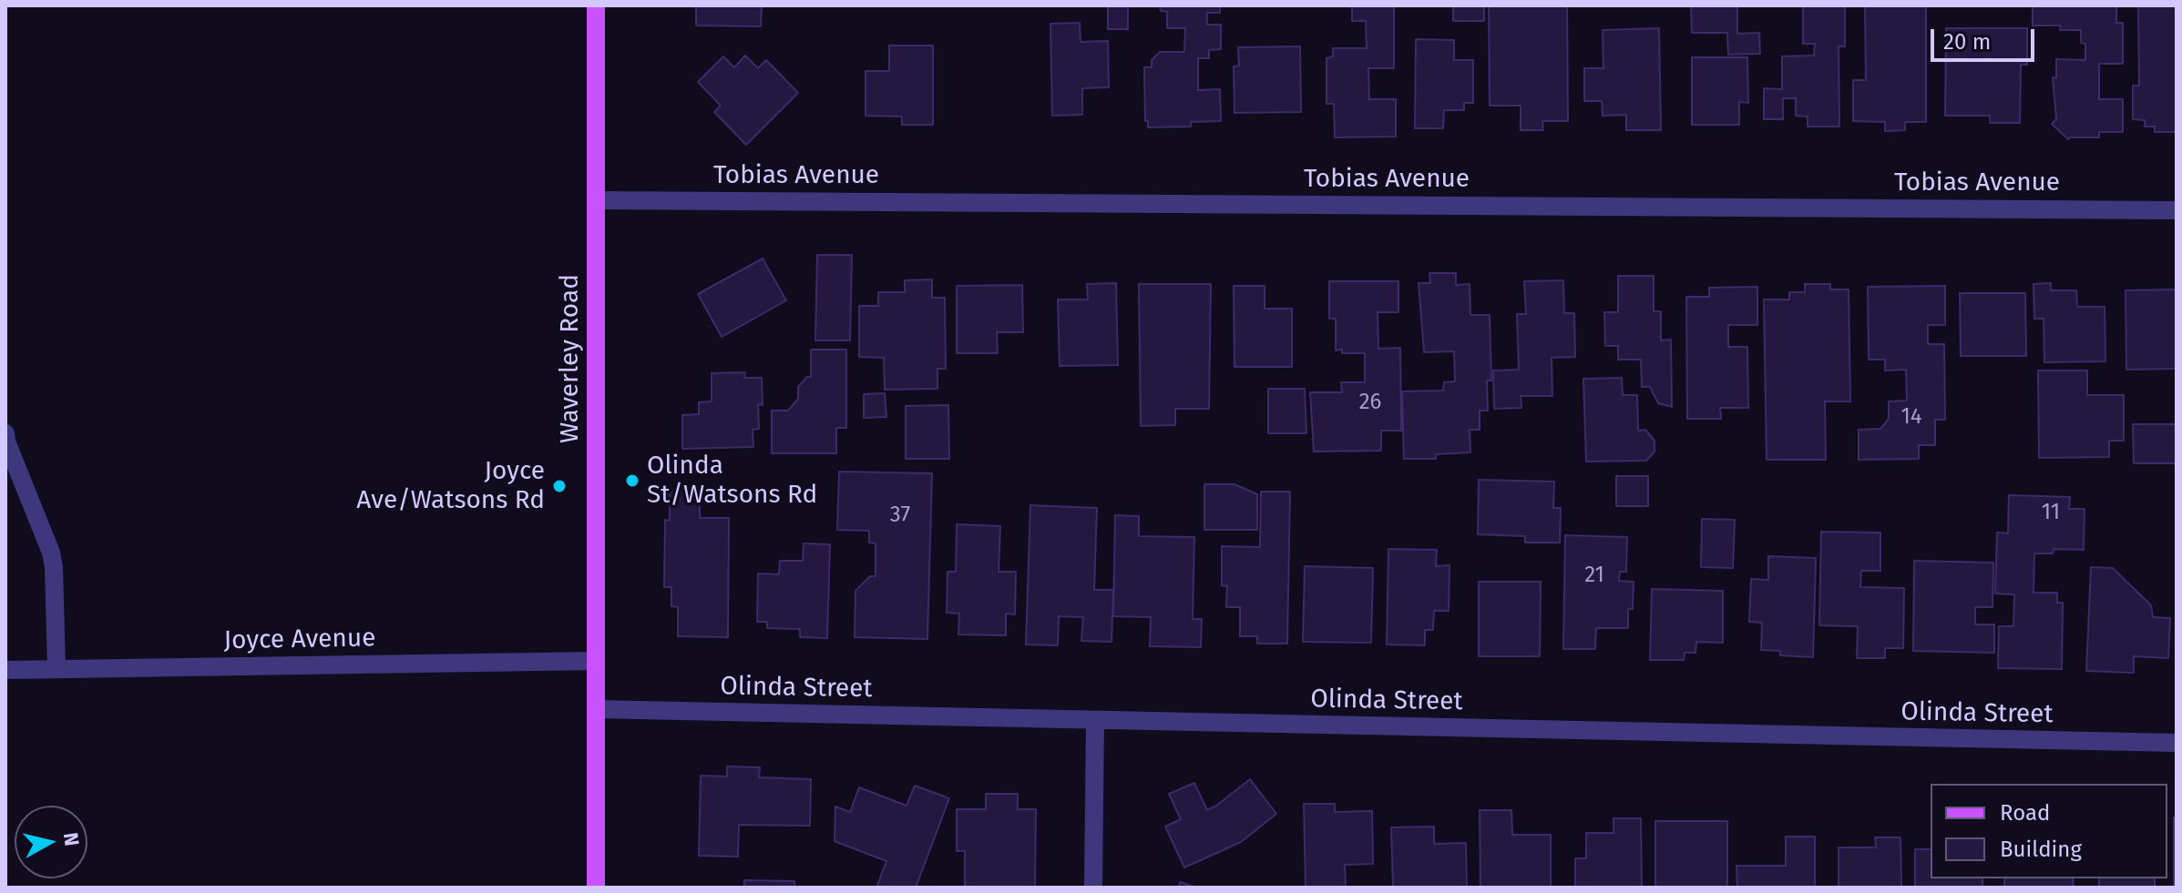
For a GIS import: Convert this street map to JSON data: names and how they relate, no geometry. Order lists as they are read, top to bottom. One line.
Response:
{"streets":{"main road":["Waverley Road"],"street":["Tobias Avenue","Joyce Avenue","Olinda Street"]},"crossings":[["Tobias Avenue","Waverley Road"],["Waverley Road","Joyce Avenue"],["Waverley Road","Olinda Street"]],"places":["Olinda St/Watsons Rd","Joyce Ave/Watsons Rd"],"house_numbers":["26","14","11","37","21"],"legend":["Road","Building"],"scale_bar":"20 m","north":"right"}
